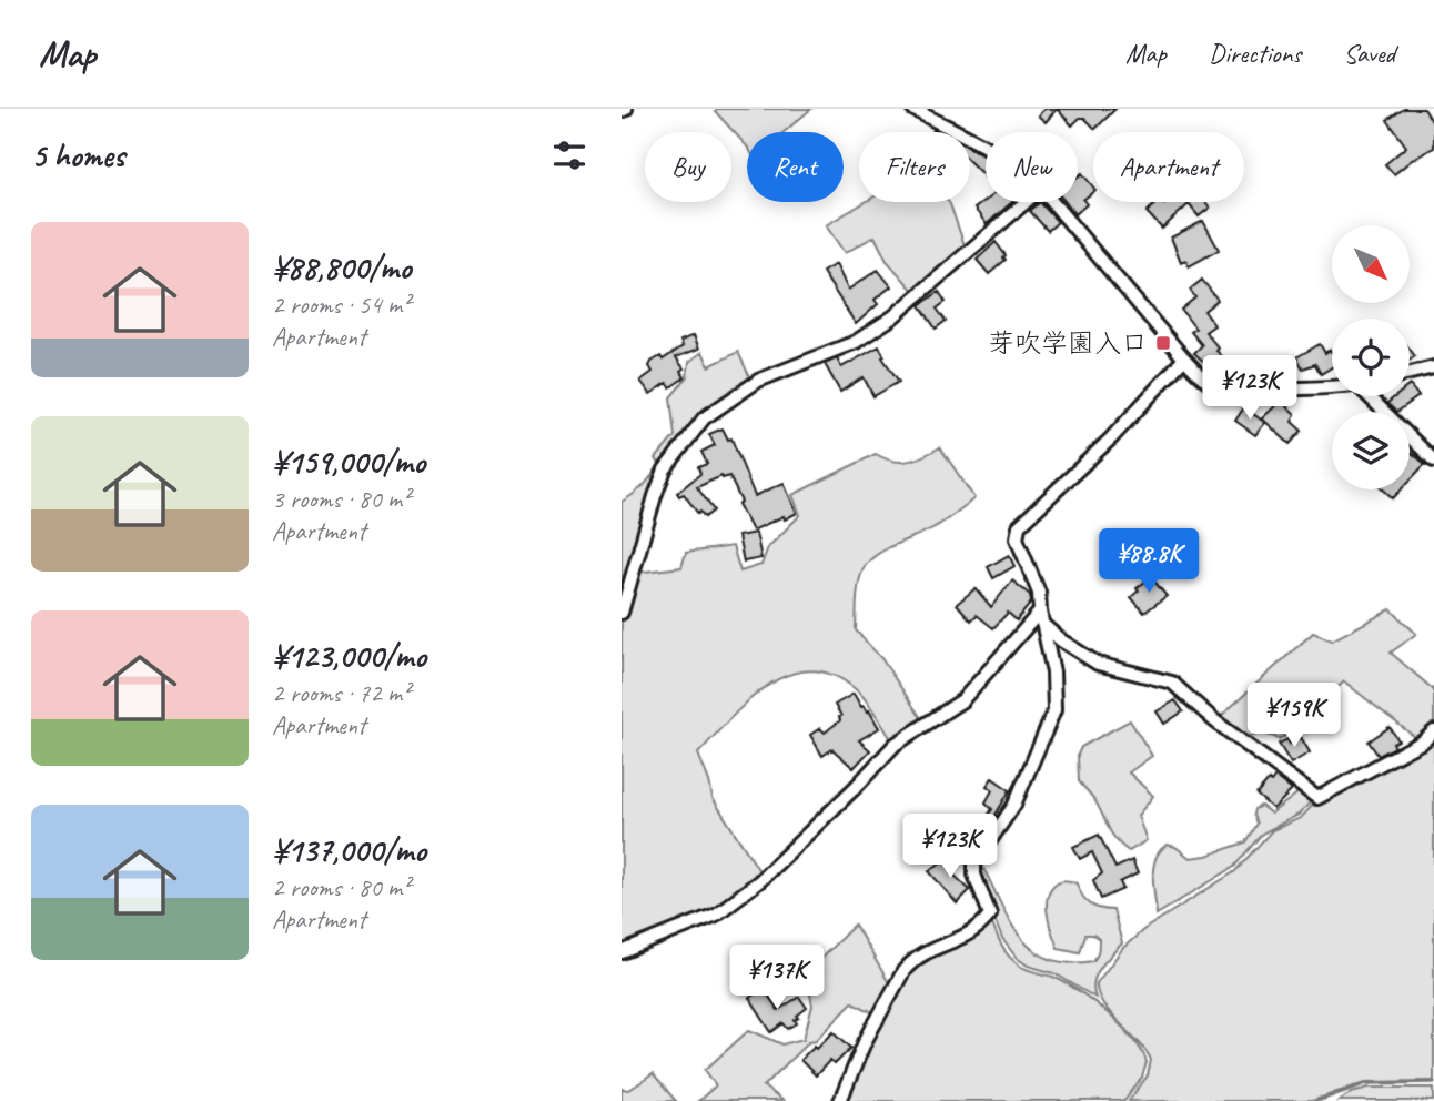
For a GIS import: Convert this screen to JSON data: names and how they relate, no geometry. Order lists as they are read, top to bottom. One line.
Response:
{"places":{"transit":["芽吹学園入口"]},"north":"bottom right","page":{"header":"Map","nav":["Map","Directions","Saved"],"heading":"5 homes","chip":["Buy","Rent","Filters","New","Apartment"],"list":[{"name":"¥88,800/mo","note":"2 rooms · 54 m² · Apartment"},{"name":"¥159,000/mo","note":"3 rooms · 80 m² · Apartment"},{"name":"¥123,000/mo","note":"2 rooms · 72 m² · Apartment"},{"name":"¥137,000/mo","note":"2 rooms · 80 m² · Apartment"}],"price":["¥123K","¥88.8K","¥159K","¥123K","¥137K"]}}
